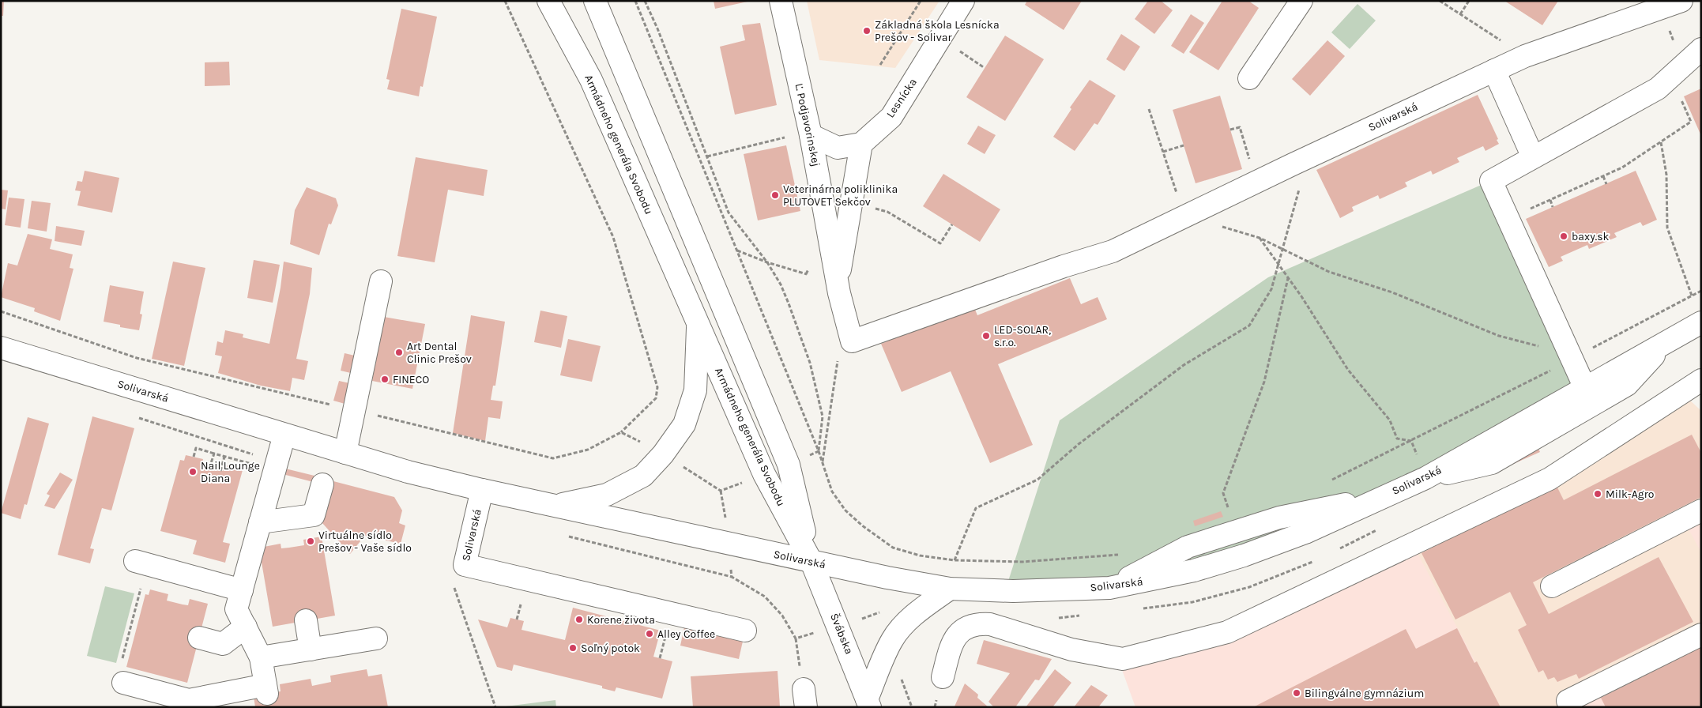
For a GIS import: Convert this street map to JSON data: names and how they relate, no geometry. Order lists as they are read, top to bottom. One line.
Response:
{"streets":{"street":["Lesnícka","Solivarská","Ľ. Podjavorinskej","Armádneho generála Svobodu","Švábska"]},"crossings":[["Solivarská","Ľ. Podjavorinskej"],["Solivarská","Armádneho generála Svobodu"],["Solivarská","Švábska"],["Armádneho generála Svobodu","Švábska"]],"places":["Základná škola Lesnícka Prešov - Solivar","Veterinárna poliklinika PLUTOVET Sekčov","baxy.sk","LED-SOLAR, s.r.o.","Art Dental Clinic Prešov","FINECO","Nail Lounge Diana","Milk-Agro","Virtuálne sídlo Prešov - Vaše sídlo","Korene života","Alley Coffee","Soľný potok","Bilingválne gymnázium"]}
